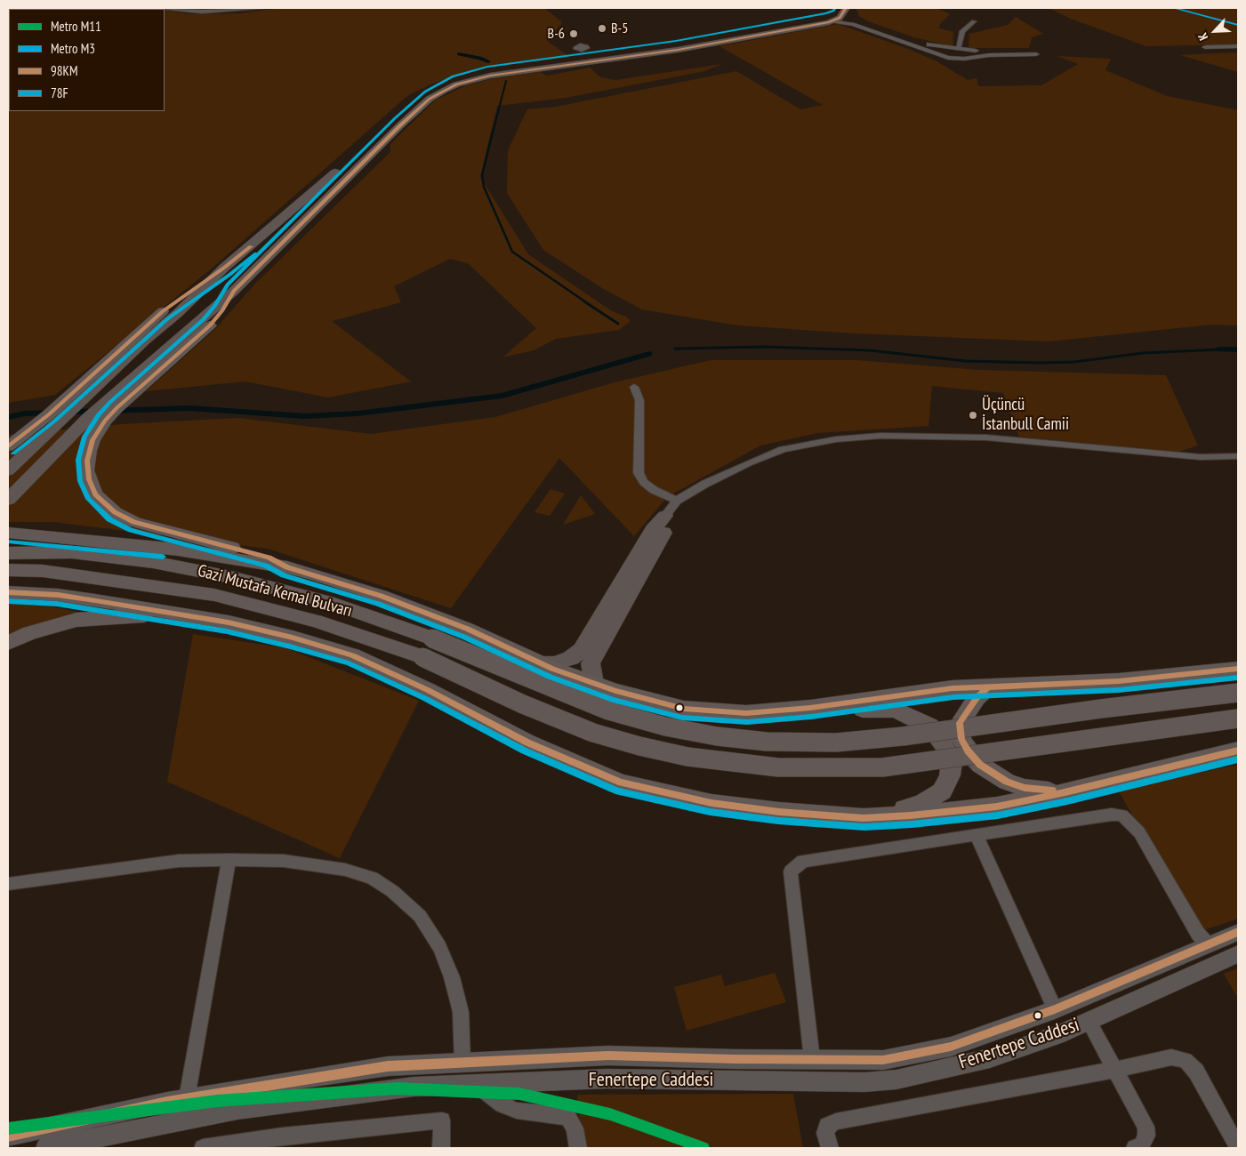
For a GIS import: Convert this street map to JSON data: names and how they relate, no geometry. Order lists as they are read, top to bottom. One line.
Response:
{"streets":{"highway":["Gazi Mustafa Kemal Bulvarı"],"street":["Fenertepe Caddesi"]},"places":["B-5","B-6","Üçüncü İstanbull Camii"],"lines":["metro line M3","transit line 98KM","transit line 78F","metro line M11"],"legend":["Metro M11","Metro M3","98KM","78F"],"north":"bottom left"}
